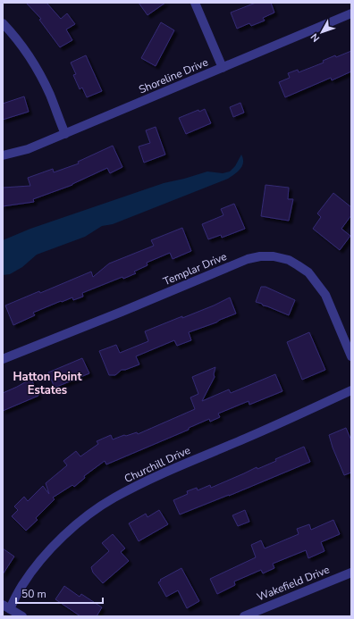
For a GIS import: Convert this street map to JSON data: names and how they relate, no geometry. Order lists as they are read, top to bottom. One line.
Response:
{"streets":{"street":["Shoreline Drive","Templar Drive","Churchill Drive","Wakefield Drive"]},"districts":["Hatton Point Estates"],"scale_bar":"50 m","north":"bottom left"}
